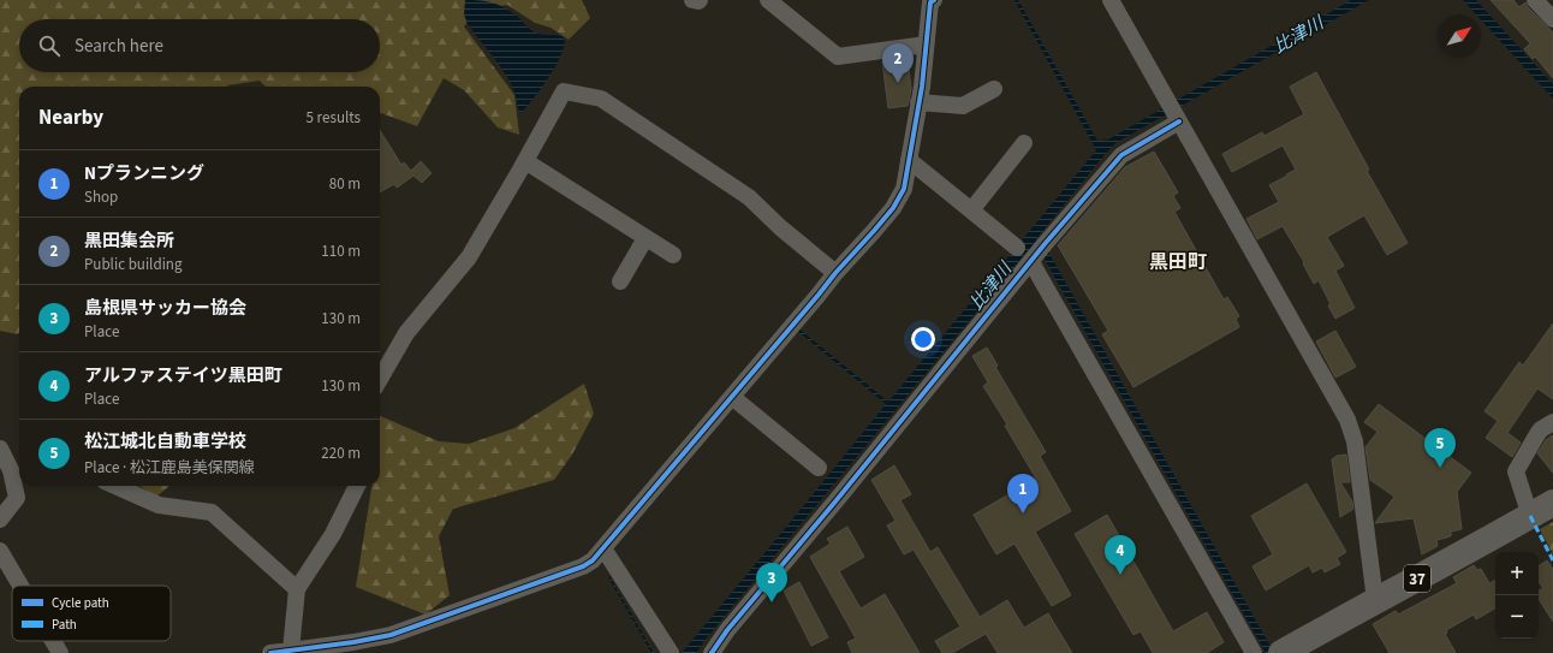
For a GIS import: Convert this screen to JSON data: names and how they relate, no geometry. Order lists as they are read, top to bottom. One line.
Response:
{"streets":{"main road":["37"]},"districts":["黒田町"],"water":["比津川"],"legend":["Cycle path","Path"],"north":"top right","page":{"search":"Search here","pins":["2","5","1","4","3"],"heading":["Nearby","5 results"],"list":[{"mark":"1","name":"Nプランニング","note":"Shop","value":"80 m"},{"mark":"2","name":"黒田集会所","note":"Public building","value":"110 m"},{"mark":"3","name":"島根県サッカー協会","note":"Place","value":"130 m"},{"mark":"4","name":"アルファステイツ黒田町","note":"Place","value":"130 m"},{"mark":"5","name":"松江城北自動車学校","note":"Place · 松江鹿島美保関線","value":"220 m"}],"map_buttons":["+","−"]}}
